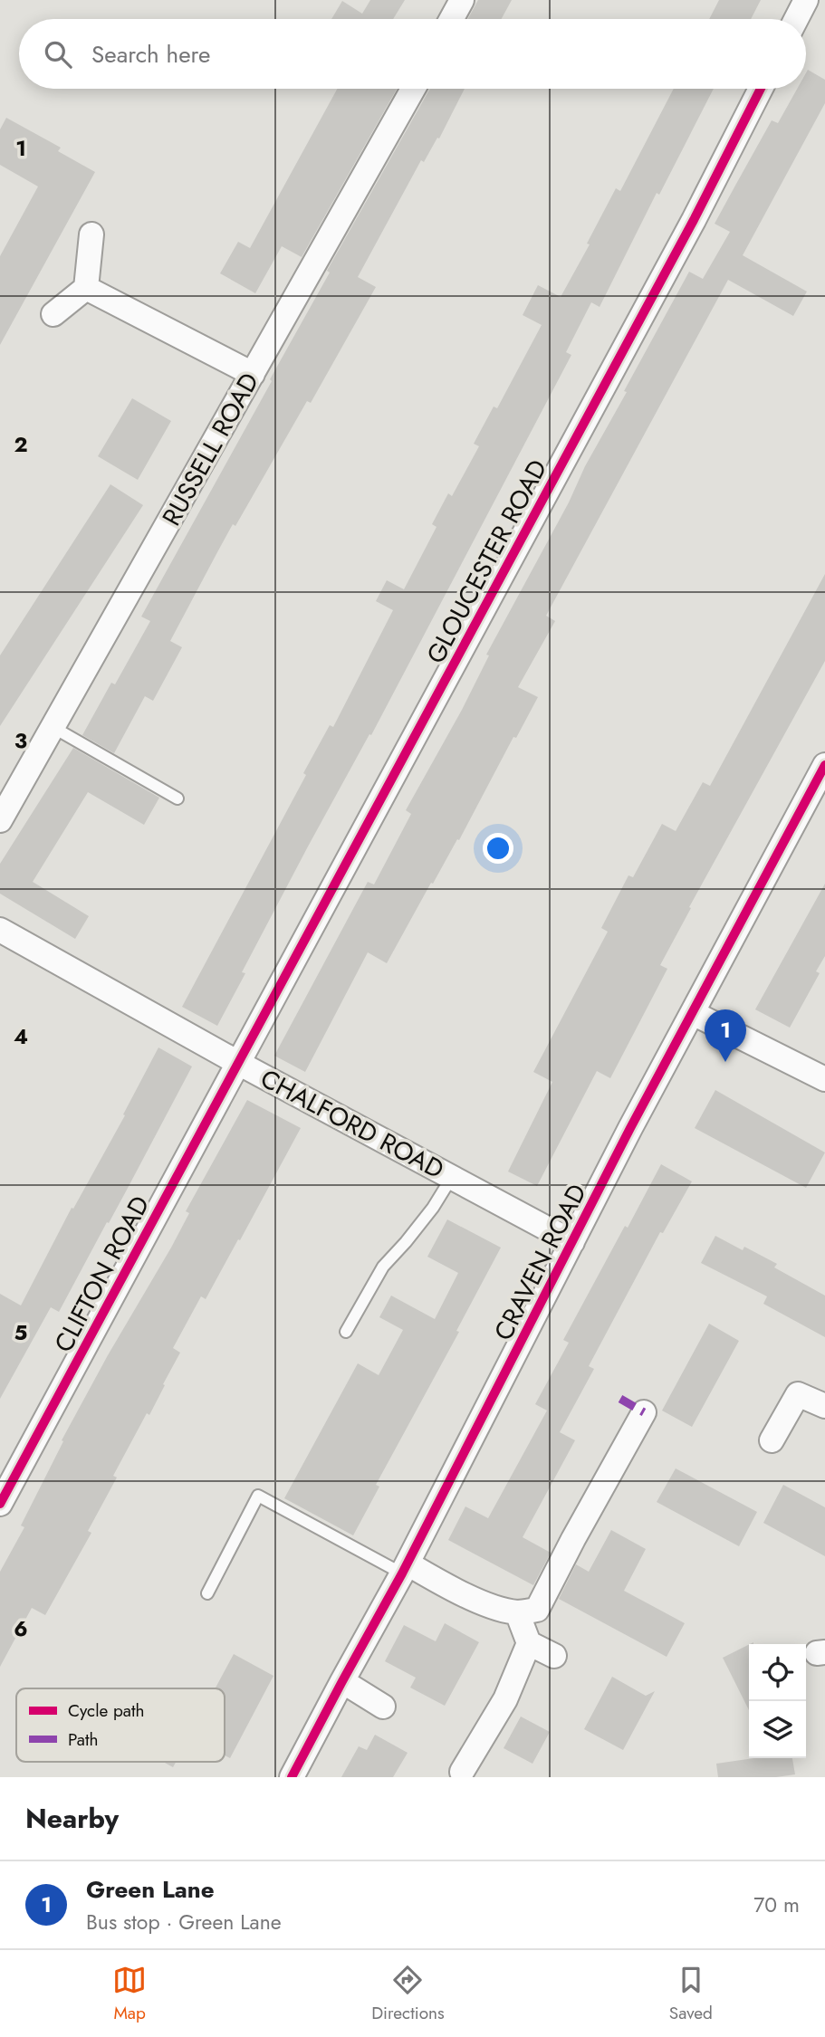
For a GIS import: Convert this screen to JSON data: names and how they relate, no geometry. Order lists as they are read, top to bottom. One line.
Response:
{"streets":{"street":["RUSSELL ROAD","GLOUCESTER ROAD","CHALFORD ROAD","CRAVEN ROAD","CLIFTON ROAD"]},"crossings":[["GLOUCESTER ROAD","CHALFORD ROAD"],["GLOUCESTER ROAD","CLIFTON ROAD"],["CHALFORD ROAD","CRAVEN ROAD"],["CHALFORD ROAD","CLIFTON ROAD"]],"legend":["Cycle path","Path"],"page":{"search":"Search here","pins":"1","heading":"Nearby","list":[{"mark":"1","name":"Green Lane","note":"Bus stop · Green Lane","value":"70 m"}],"nav":["Map","Directions","Saved"]},"grid":{"rows":["1","2","3","4","5","6"]}}
